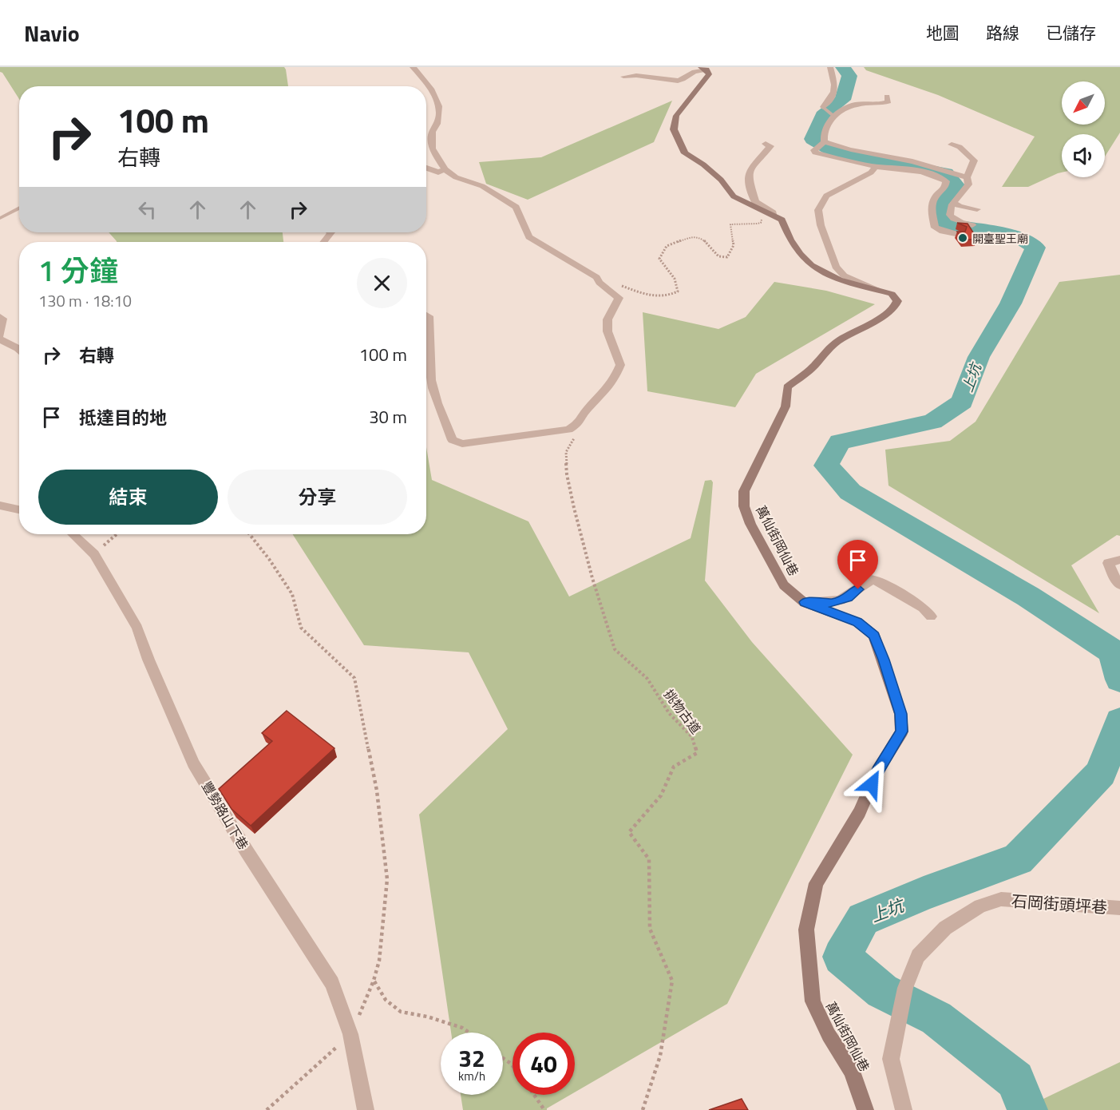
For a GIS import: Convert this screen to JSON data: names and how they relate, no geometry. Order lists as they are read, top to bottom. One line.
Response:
{"streets":{"street":["萬仙街岡仙巷","豐勢路山下巷","石岡街頭坪巷"],"path":["挑物古道"]},"water":["上坑"],"places":["開臺聖王廟"],"north":"bottom left","page":{"header":"Navio","nav":["地圖","路線","已儲存"],"turn":["100 m","右轉"],"heading":["1 分鐘","130 m · 18:10"],"list":[{"name":"右轉","value":"100 m"},{"name":"抵達目的地","value":"30 m"}],"buttons":["結束","分享"],"speed":"32 km/h","limit":"40"}}
